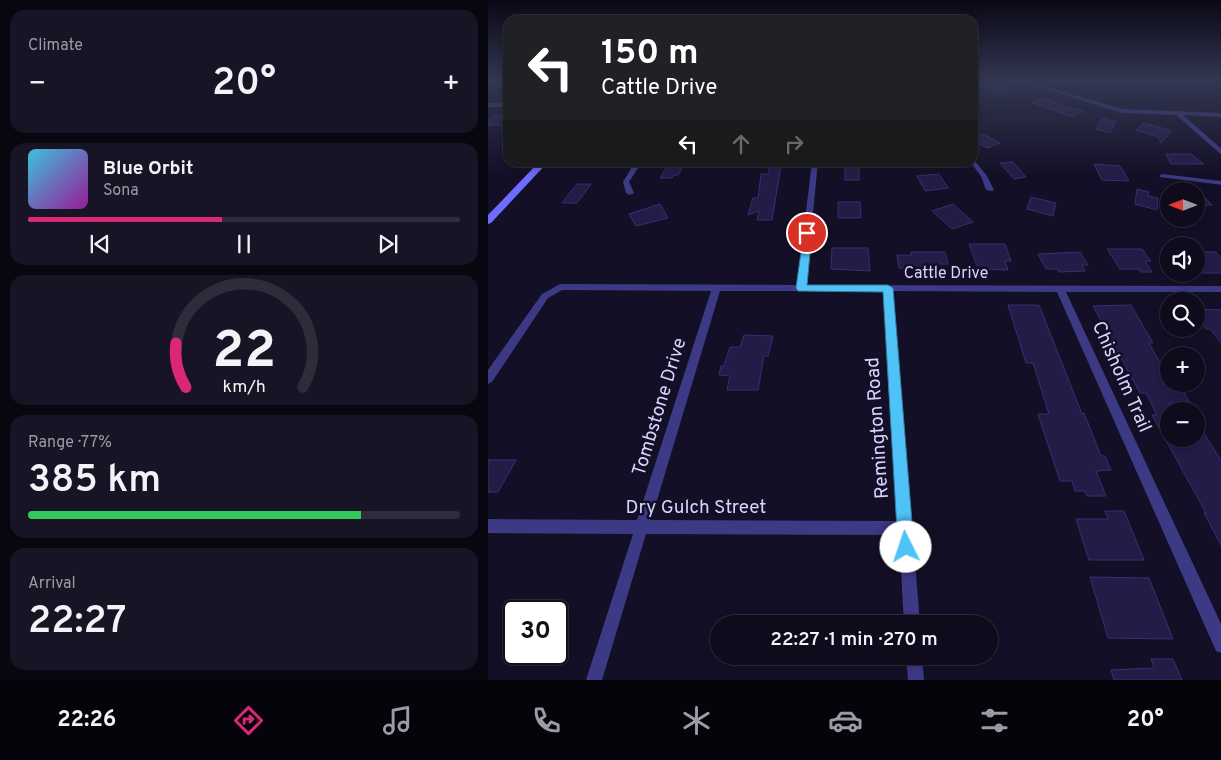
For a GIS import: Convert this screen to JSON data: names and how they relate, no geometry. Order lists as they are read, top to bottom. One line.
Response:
{"streets":{"street":["Cattle Drive","Chisholm Trail","Tombstone Drive","Remington Road","Dry Gulch Street"]},"crossings":[["Cattle Drive","Chisholm Trail"],["Cattle Drive","Tombstone Drive"],["Cattle Drive","Remington Road"],["Tombstone Drive","Dry Gulch Street"],["Remington Road","Dry Gulch Street"]],"north":"left","page":{"tile":["Climate",["Range · 77%","385 km"],["Arrival","22:27"]],"turn":["150 m","Cattle Drive"],"heat":["−","20°","+"],"song":["Blue Orbit","Sona"],"map_buttons":["+","−"],"limit":"30","trip":"22:27 · 1 min · 270 m","tabs":["22:26","20°"],"gauge":["22","km/h"]}}
